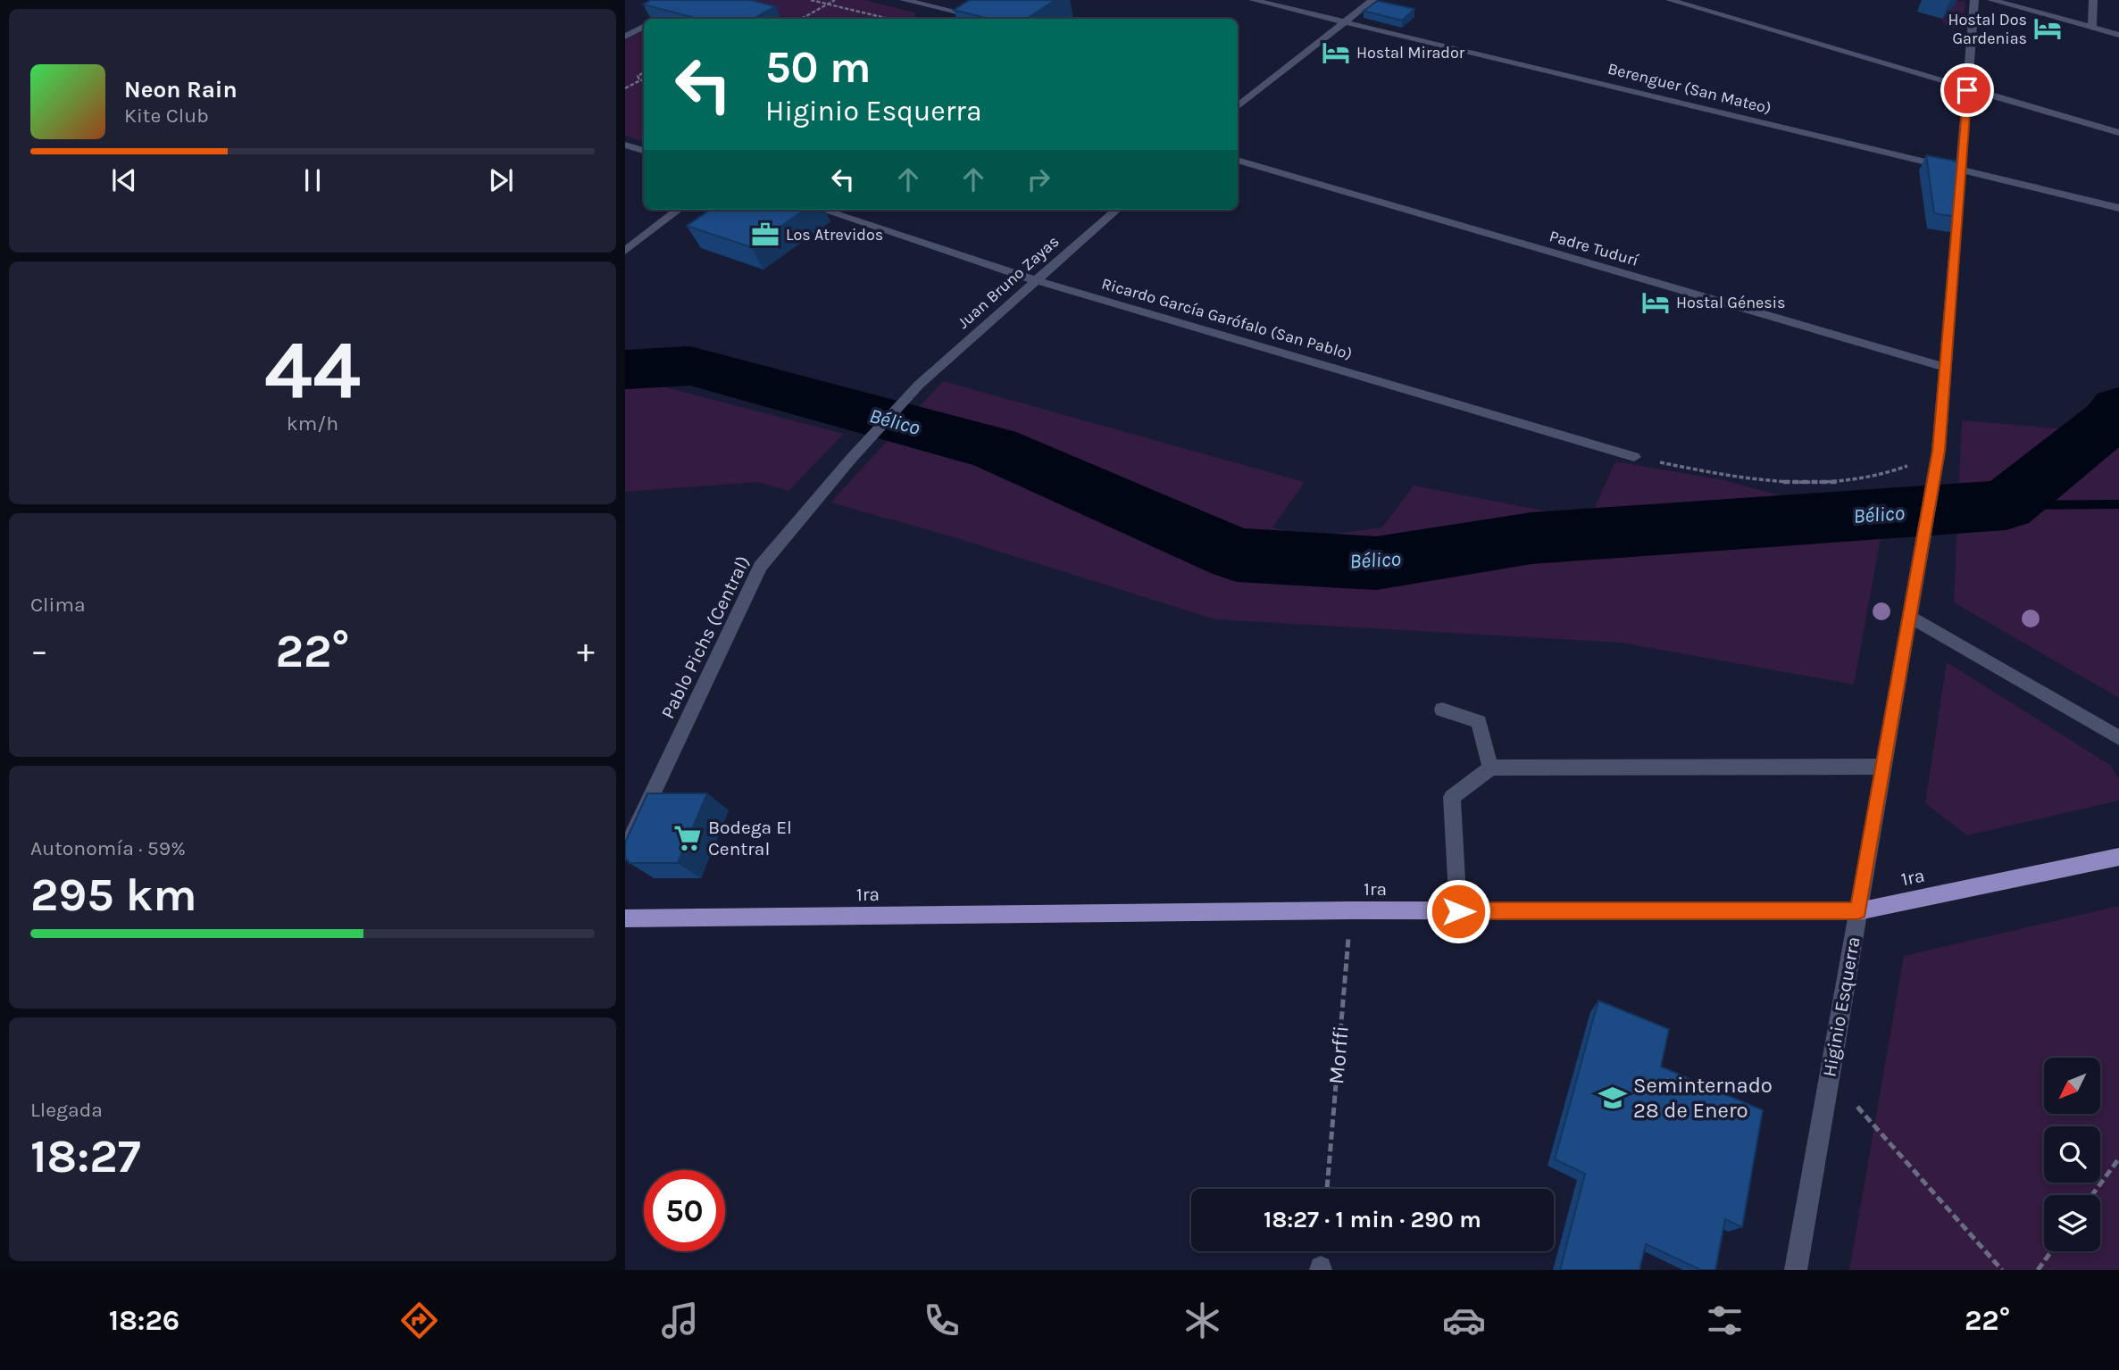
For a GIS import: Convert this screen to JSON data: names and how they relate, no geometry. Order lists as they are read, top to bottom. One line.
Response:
{"streets":{"main road":["1ra"],"street":["Berenguer (San Mateo)","Padre Tudurí","Juan Bruno Zayas","Ricardo García Garófalo (San Pablo)","Pablo Pichs (Central)","Higinio Esquerra"],"path":["Morffi"]},"crossings":[["Berenguer (San Mateo)","Higinio Esquerra"],["Padre Tudurí","Higinio Esquerra"],["Juan Bruno Zayas","Ricardo García Garófalo (San Pablo)"],["Juan Bruno Zayas","Pablo Pichs (Central)"],["1ra","Higinio Esquerra"],["1ra","Morffi"]],"water":["Bélico"],"places":{"hotel":["Hostal Dos Gardenias","Hostal Mirador","Hostal Génesis"],"office":["Los Atrevidos"],"supermarket":["Bodega El Central"],"school or university":["Seminternado 28 de Enero"]},"north":"bottom left","page":{"turn":["50 m","Higinio Esquerra"],"song":["Neon Rain","Kite Club"],"tile":[["44","km/h"],"Clima",["Autonomía · 59%","295 km"],["Llegada","18:27"]],"heat":["−","22°","+"],"limit":"50","trip":"18:27 · 1 min · 290 m","tabs":["18:26","22°"]}}
